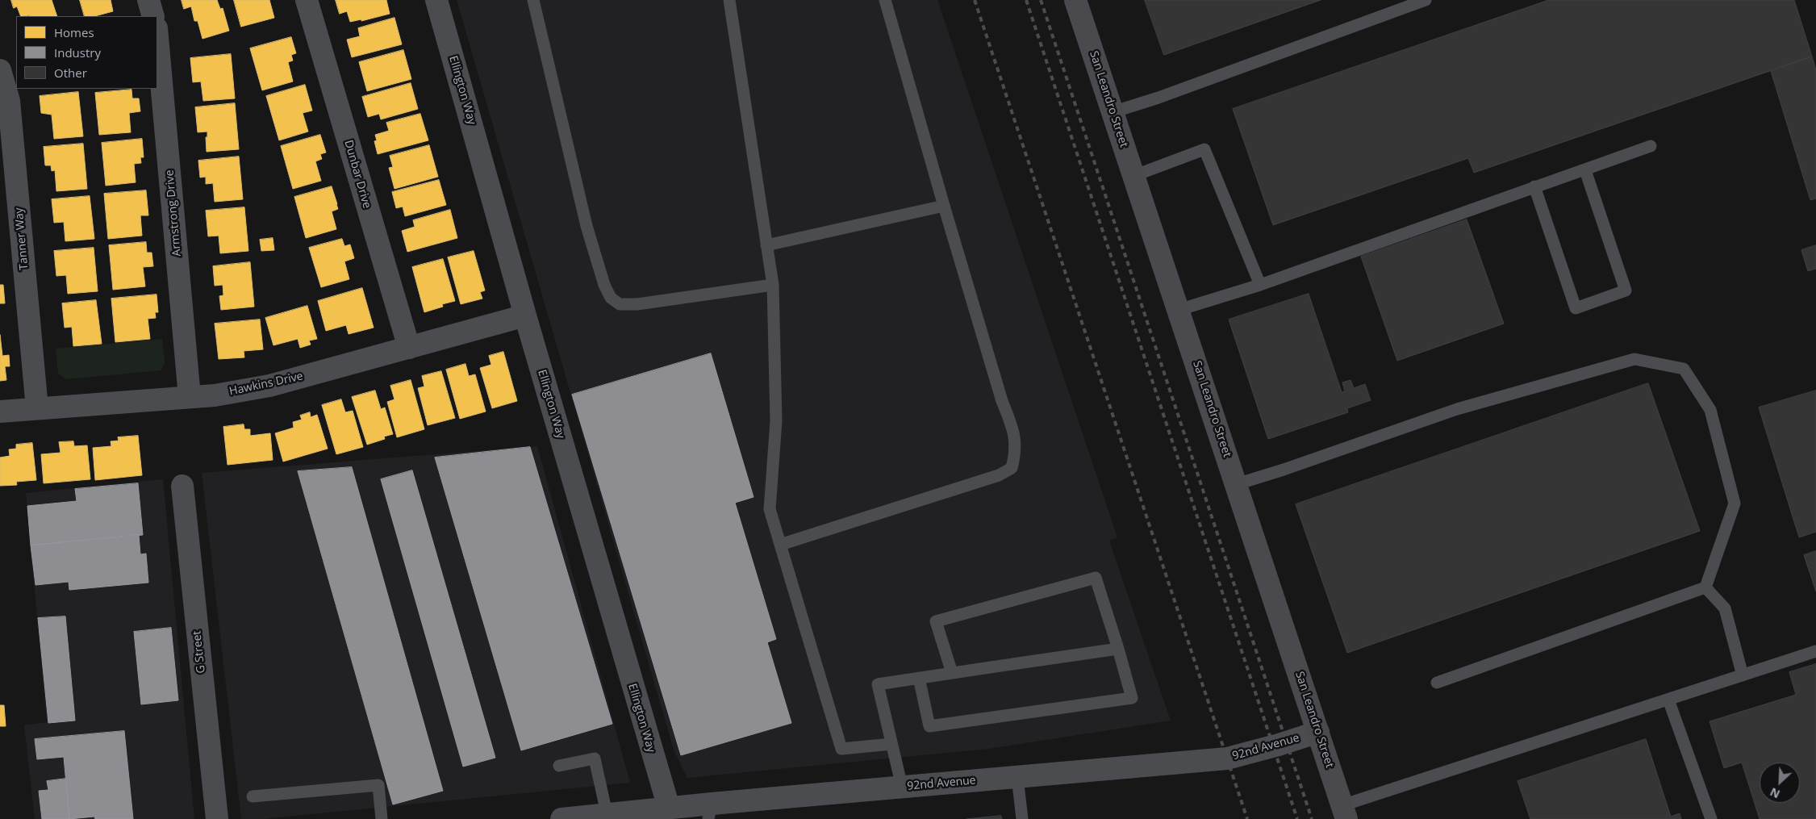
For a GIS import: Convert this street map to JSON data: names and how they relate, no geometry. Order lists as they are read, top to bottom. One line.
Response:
{"streets":{"main road":["San Leandro Street"],"street":["Ellington Way","Dunbar Drive","Armstrong Drive","Tanner Way","Hawkins Drive","G Street","92nd Avenue"]},"crossings":[["Ellington Way","Hawkins Drive"],["Ellington Way","92nd Avenue"],["San Leandro Street","92nd Avenue"],["Dunbar Drive","Hawkins Drive"],["Armstrong Drive","Hawkins Drive"],["Tanner Way","Hawkins Drive"]],"legend":["Homes","Industry","Other"],"north":"bottom left"}
